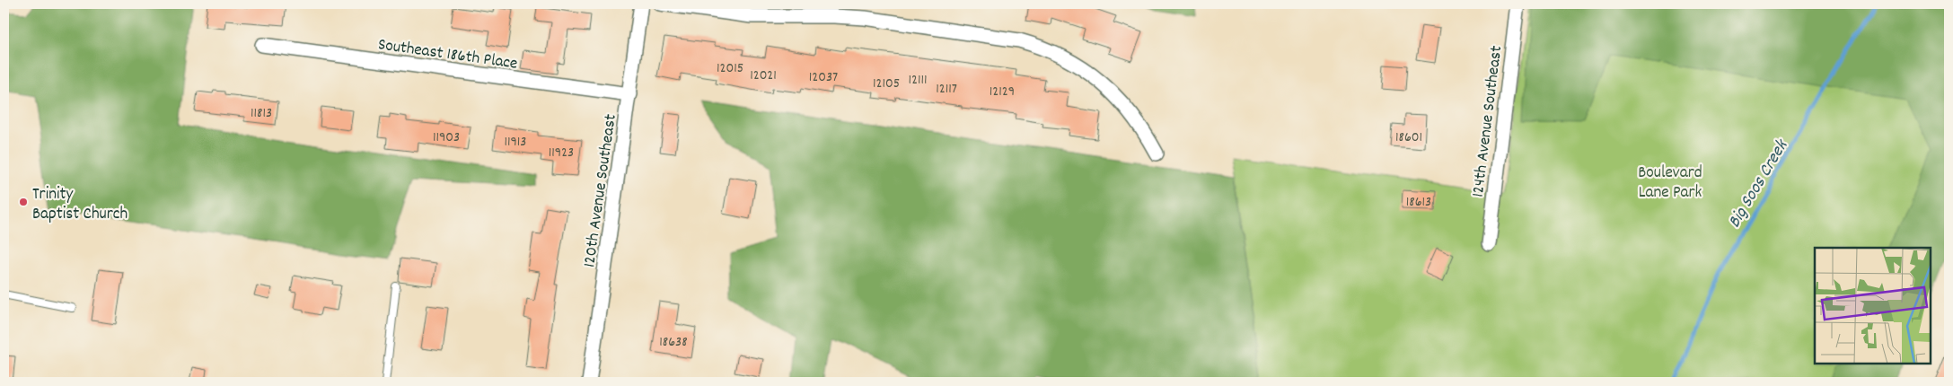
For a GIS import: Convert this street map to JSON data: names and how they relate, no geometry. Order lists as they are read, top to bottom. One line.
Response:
{"streets":{"street":["Southeast 186th Place","124th Avenue Southeast","120th Avenue Southeast"]},"crossings":[["Southeast 186th Place","120th Avenue Southeast"]],"water":["Big Soos Creek"],"parks":["Boulevard Lane Park"],"places":["Trinity Baptist Church"],"house_numbers":["12015","12021","12037","12111","12105","12117","12129","11813","11903","18601","11913","11923","18613","18638"]}
